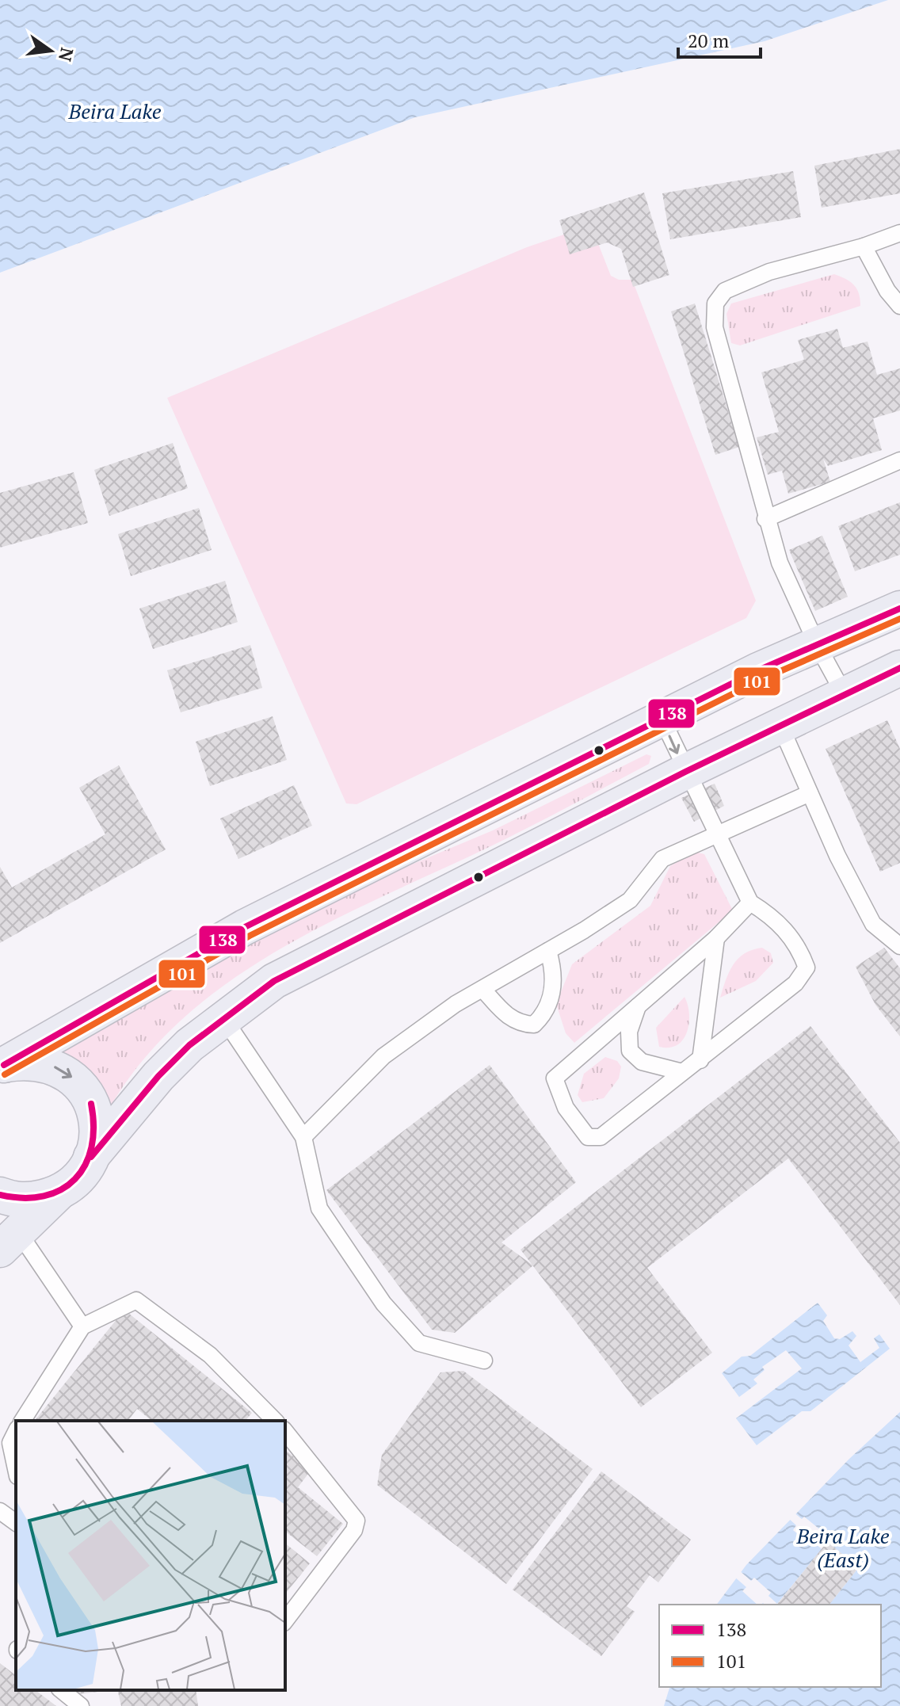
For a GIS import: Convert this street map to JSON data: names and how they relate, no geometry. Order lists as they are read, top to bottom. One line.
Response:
{"water":["Beira Lake","Beira Lake (East)"],"lines":["transit line 138","transit line 101"],"legend":["138","101"],"scale_bar":"20 m","north":"right"}
